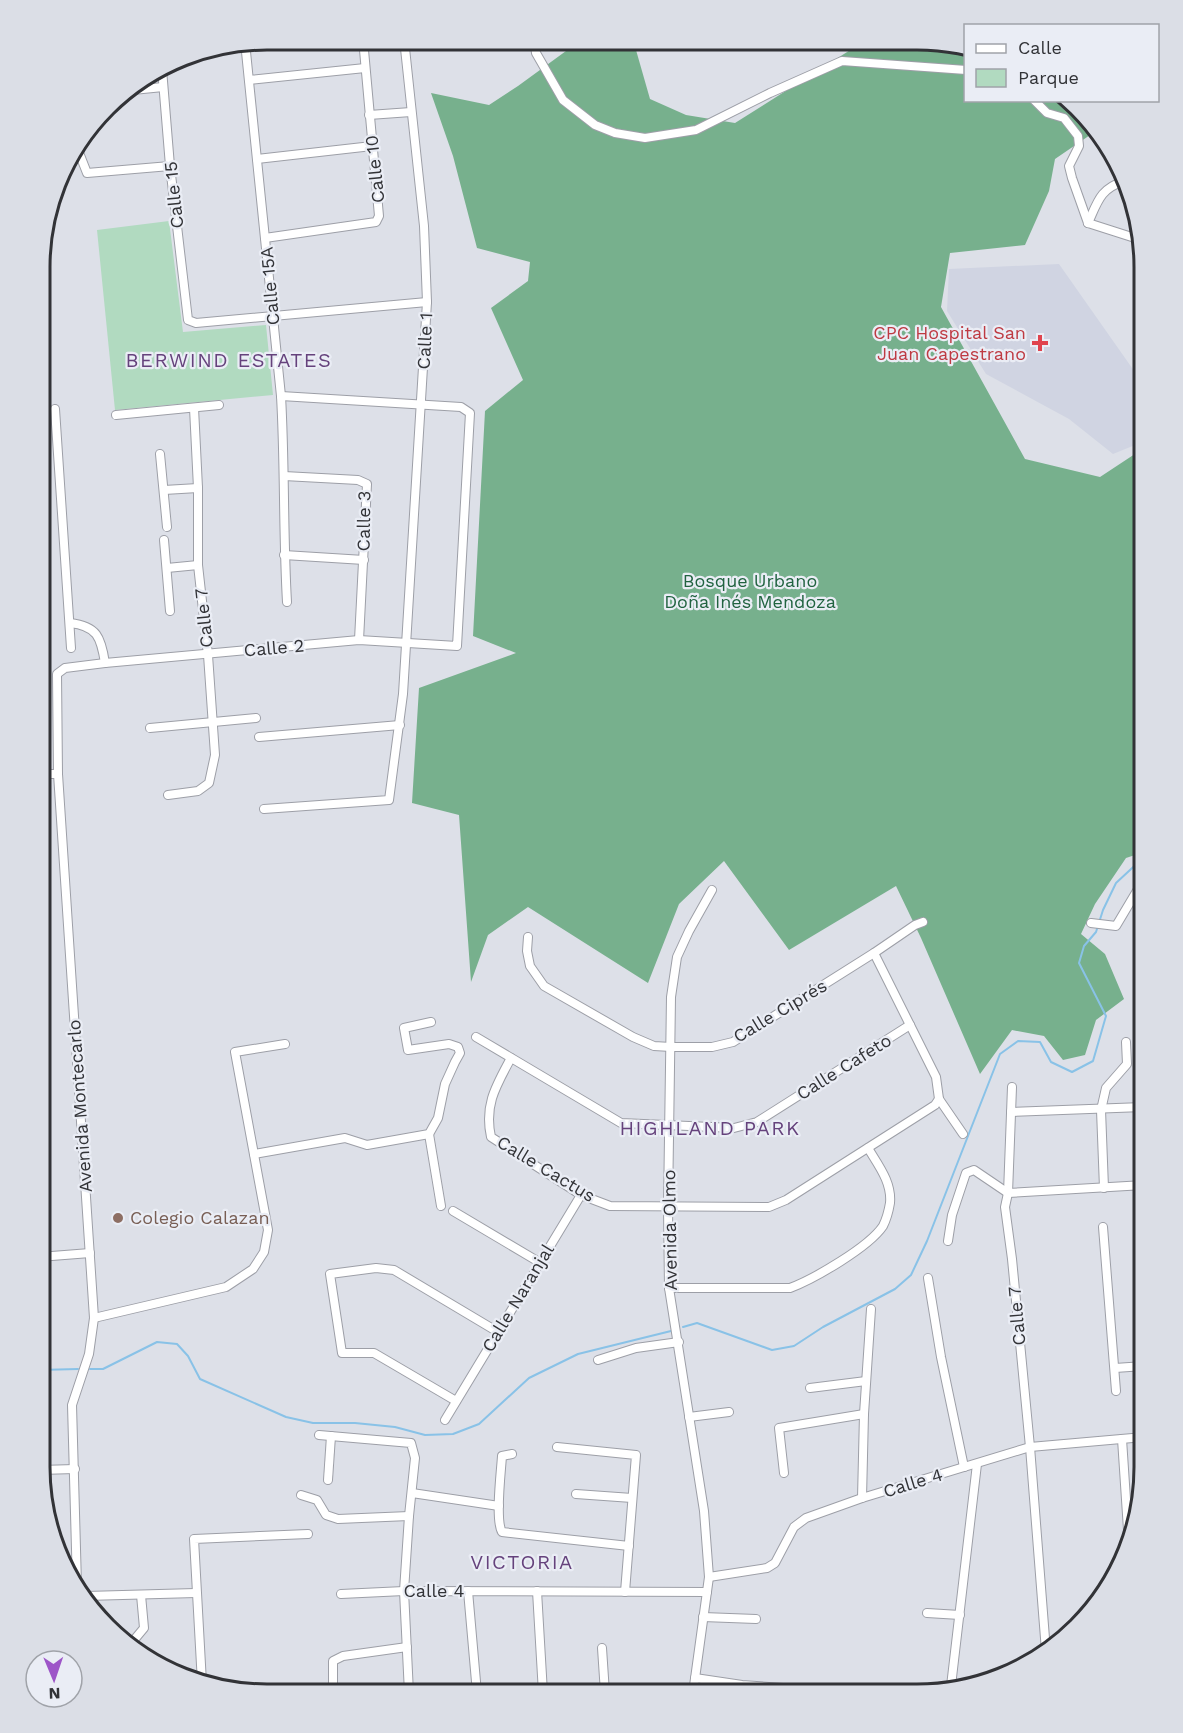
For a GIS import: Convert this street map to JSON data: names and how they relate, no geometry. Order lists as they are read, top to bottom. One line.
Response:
{"streets":{"street":["Calle 10","Calle 15","Calle 15A","Calle 1","Calle 3","Calle 7","Calle 2","Calle Ciprés","Calle Cafeto","Avenida Montecarlo","Calle Cactus","Avenida Olmo","Calle Naranjal","Calle 4"]},"crossings":[["Calle 10","Calle 15A"],["Calle 15","Calle 15A"],["Calle 15A","Calle 3"],["Calle 1","Calle 2"],["Calle 3","Calle 2"],["Calle 7","Calle 2"],["Calle 7","Calle 4"],["Calle 2","Avenida Montecarlo"],["Calle Ciprés","Avenida Olmo"],["Calle Cafeto","Calle Cactus"],["Calle Cafeto","Avenida Olmo"],["Calle Cactus","Avenida Olmo"],["Calle Cactus","Calle Naranjal"],["Avenida Olmo","Calle 4"]],"districts":["BERWIND ESTATES","HIGHLAND PARK","VICTORIA"],"parks":["Bosque Urbano Doña Inés Mendoza"],"places":{"health":["CPC Hospital San Juan Capestrano"],"other":["Colegio Calazan"]},"legend":["Calle","Parque"],"north":"bottom"}
